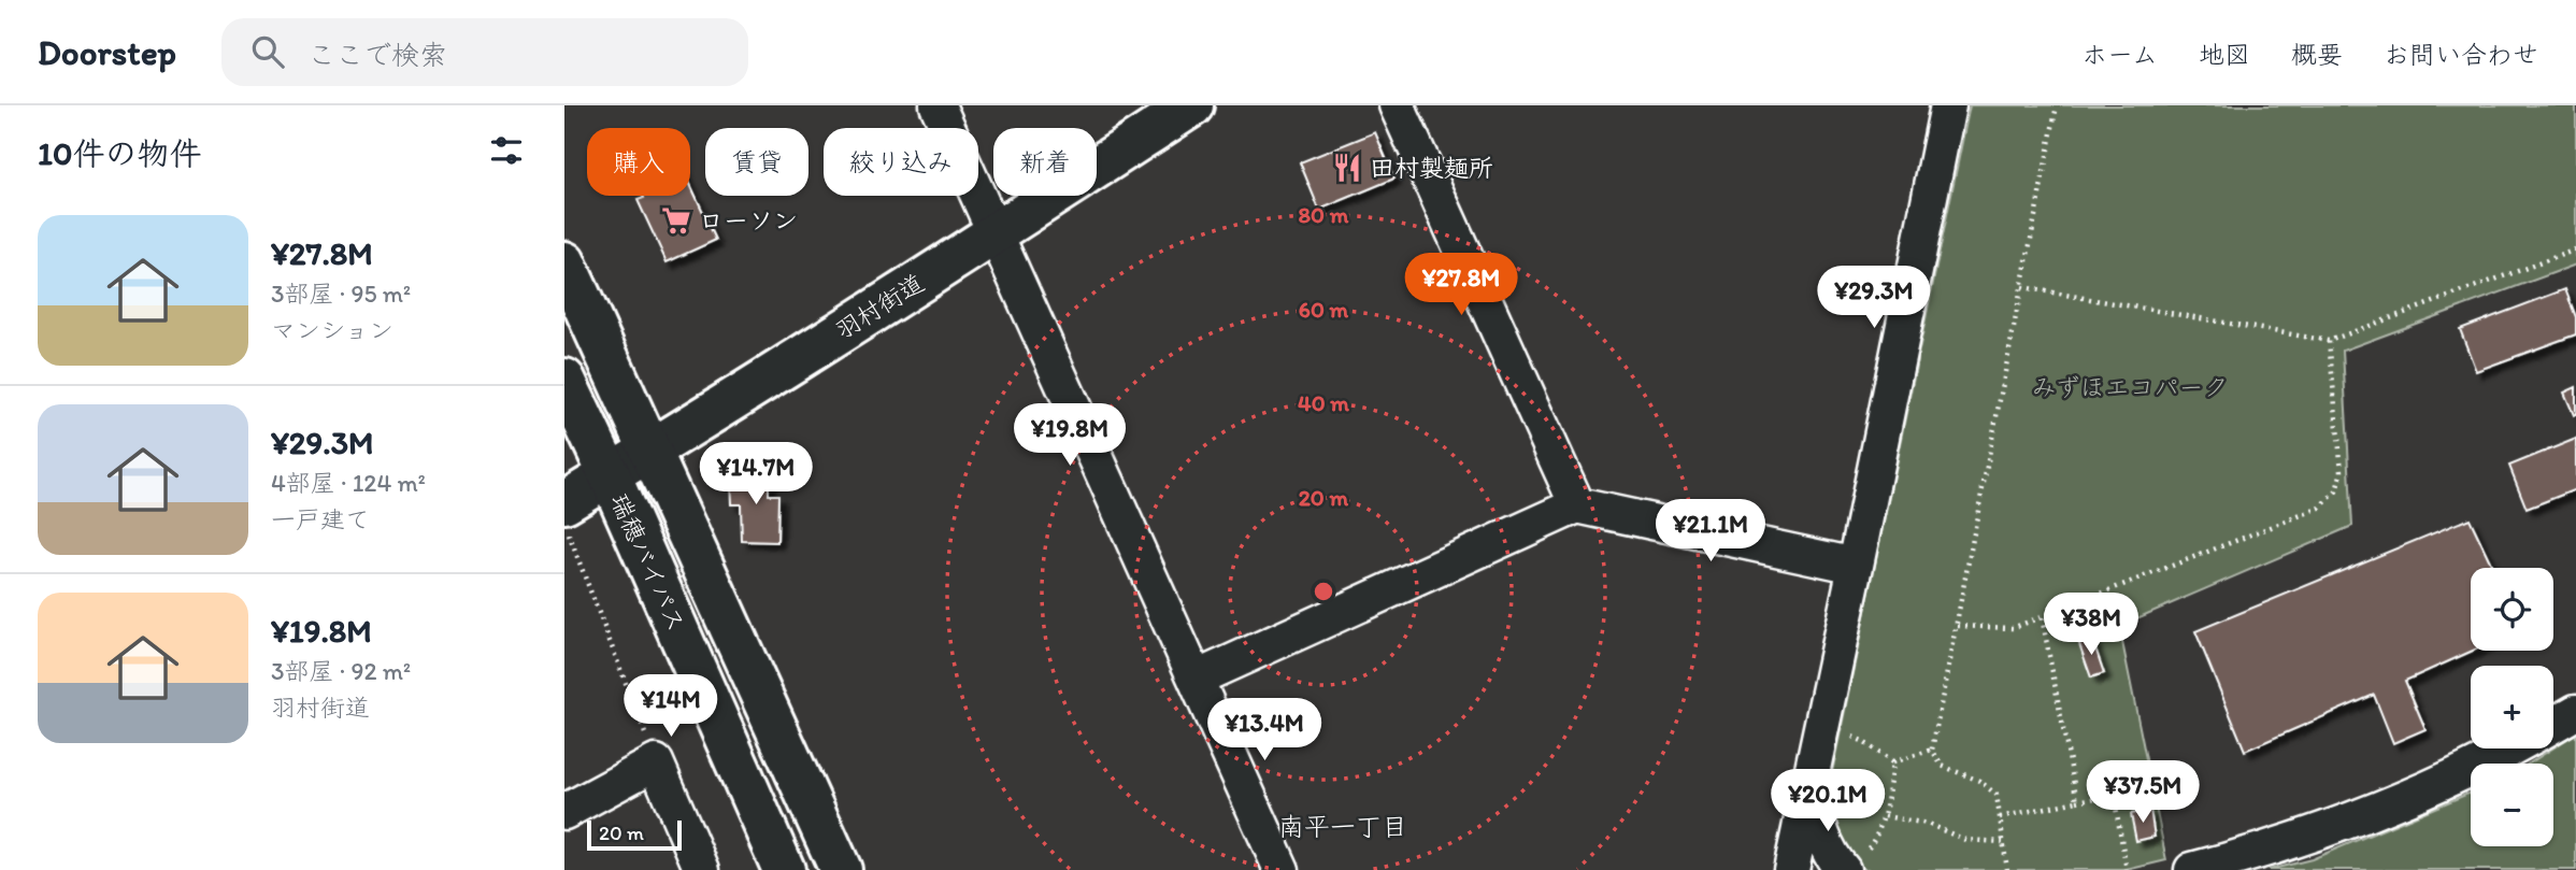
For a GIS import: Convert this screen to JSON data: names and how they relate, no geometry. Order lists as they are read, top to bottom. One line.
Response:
{"streets":{"main road":["羽村街道","瑞穂バイパス"]},"crossings":[["羽村街道","瑞穂バイパス"]],"districts":["南平一丁目"],"parks":["みずほエコパーク"],"places":{"restaurant":["田村製麺所"],"supermarket":["ローソン"]},"scale_bar":"20 m","page":{"header":"Doorstep","search":"ここで検索","nav":["ホーム","地図","概要","お問い合わせ"],"heading":"10件の物件","chip":["購入","賃貸","絞り込み","新着"],"list":[{"name":"¥27.8M","note":"3部屋 · 95 m² · マンション"},{"name":"¥29.3M","note":"4部屋 · 124 m² · 一戸建て"},{"name":"¥19.8M","note":"3部屋 · 92 m² · 羽村街道"}],"price":["¥27.8M","¥29.3M","¥19.8M","¥14.7M","¥21.1M","¥38M","¥14M","¥13.4M","¥37.5M","¥20.1M"],"map_buttons":["+","−"],"scale":"20 m"},"rings":["80 m","60 m","40 m","20 m"]}
